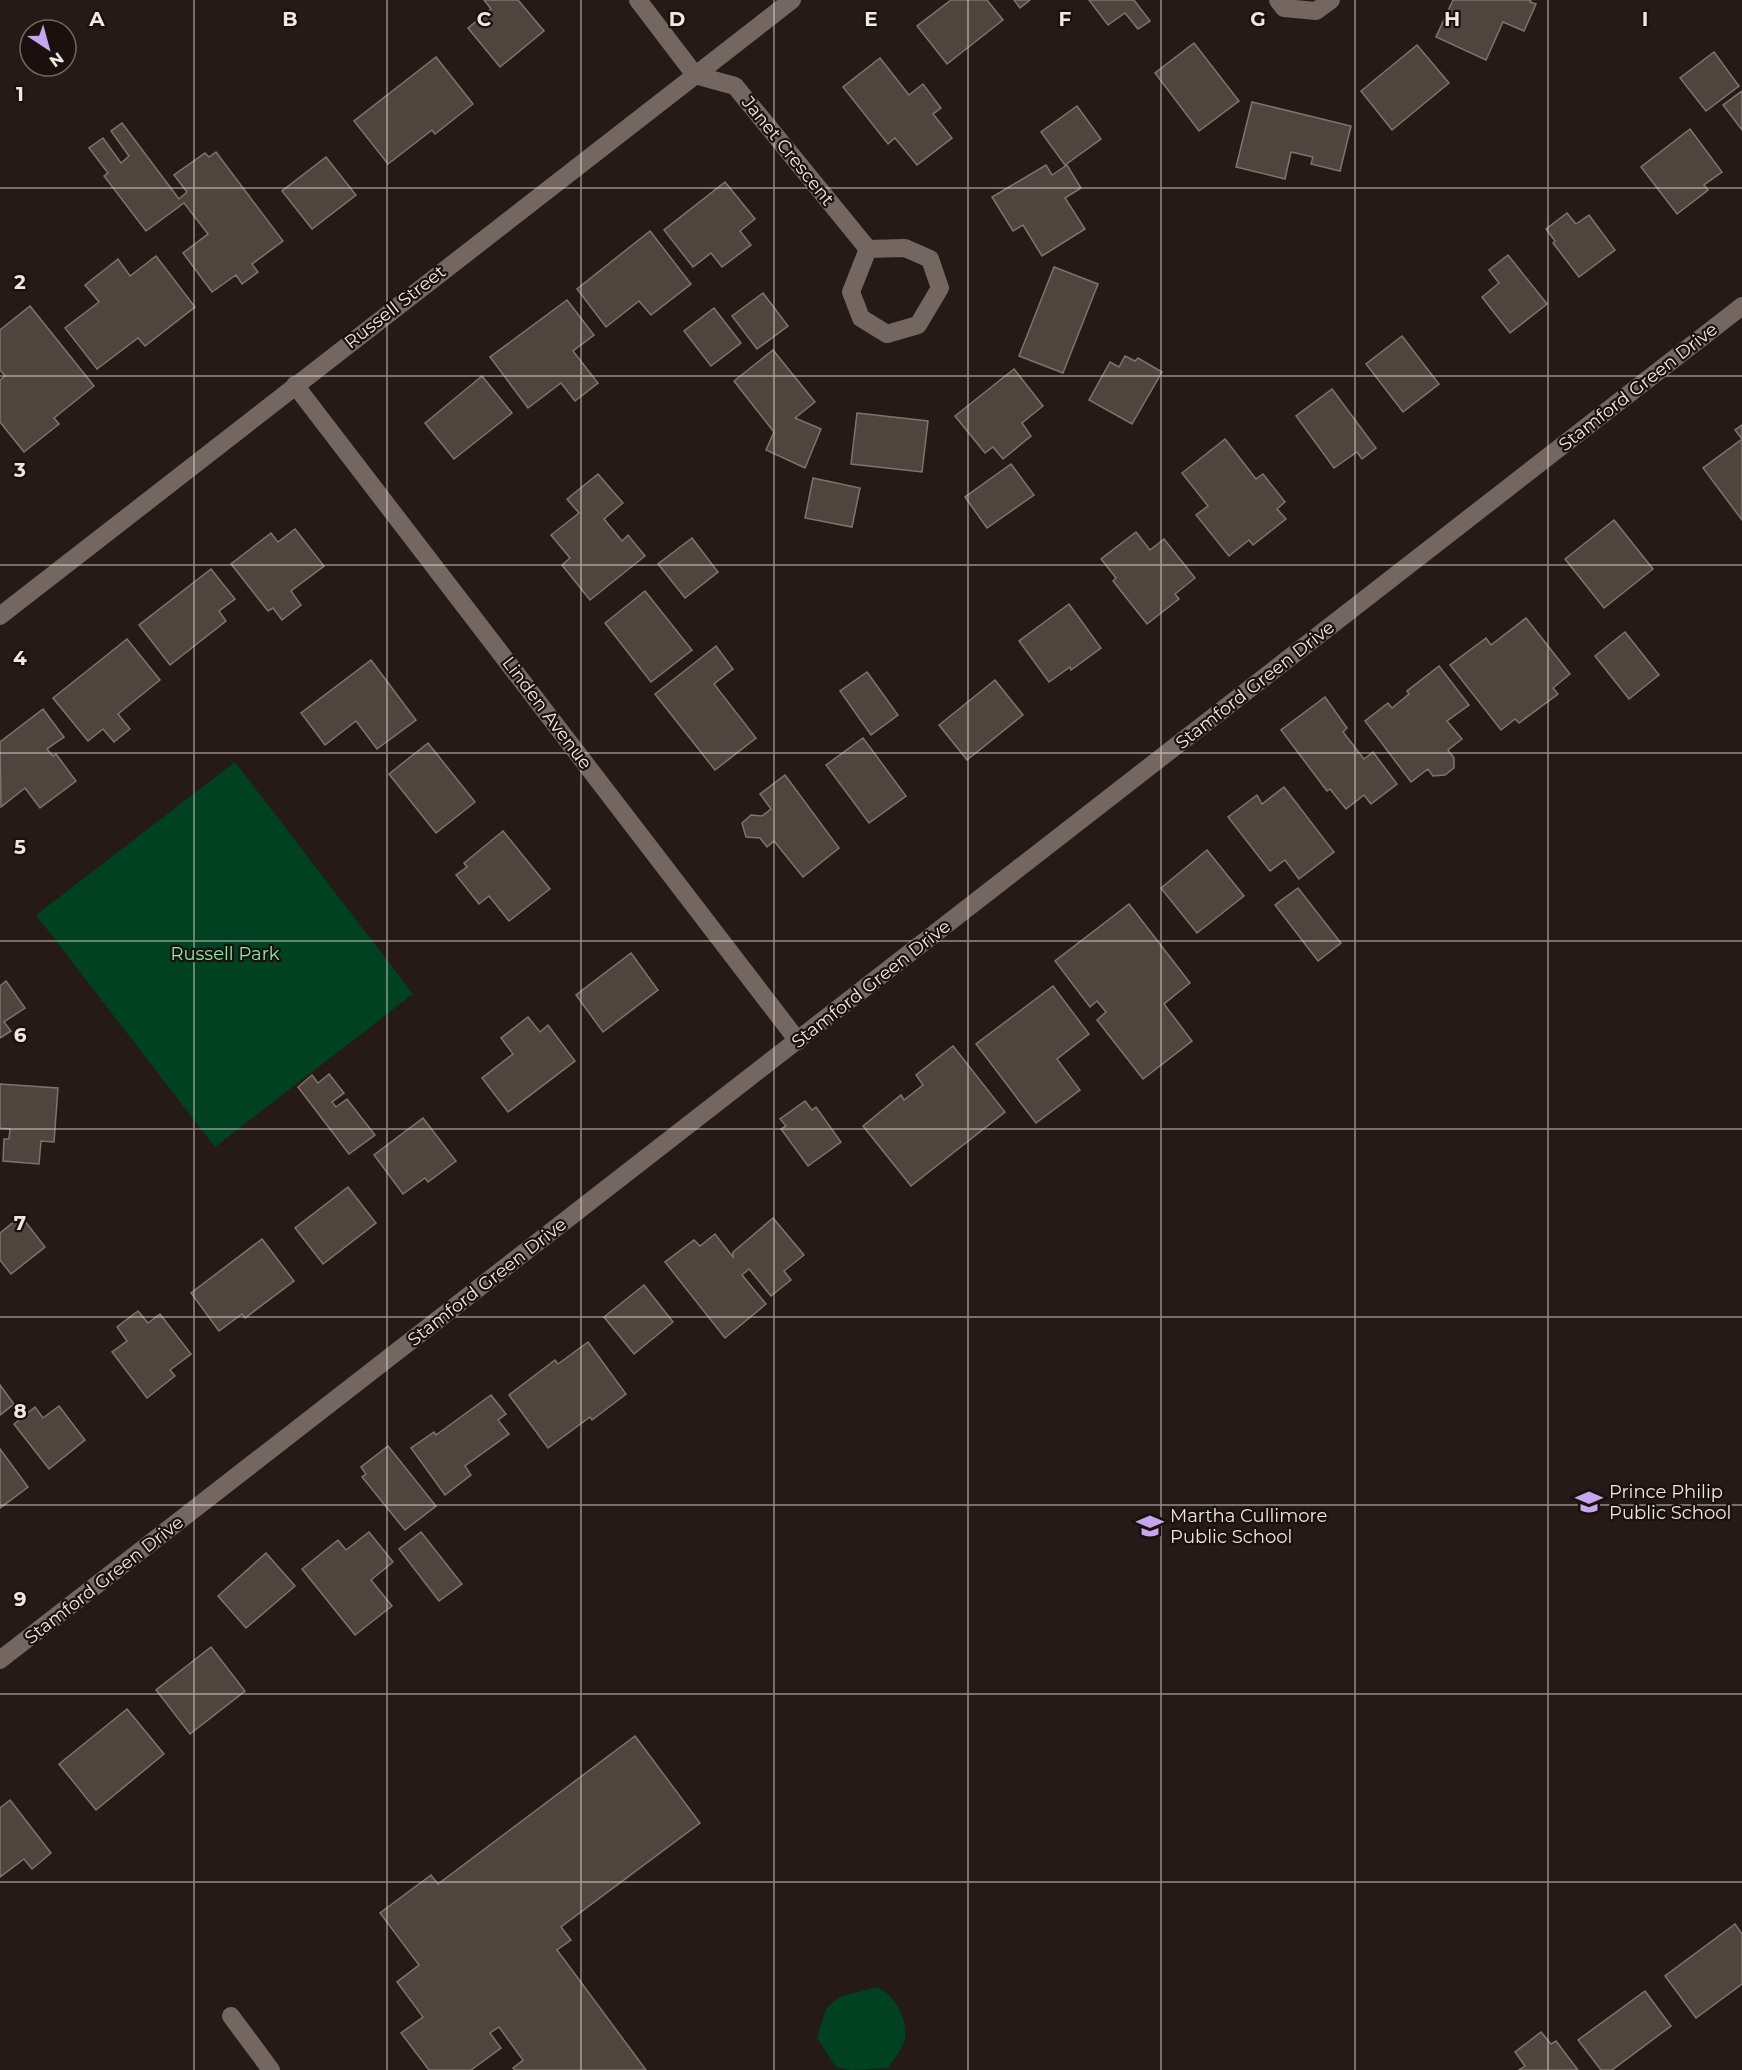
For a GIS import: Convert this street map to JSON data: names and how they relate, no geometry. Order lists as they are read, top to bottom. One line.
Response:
{"streets":{"street":["Janet Crescent","Russell Street","Stamford Green Drive","Linden Avenue"]},"crossings":[["Janet Crescent","Russell Street"],["Russell Street","Linden Avenue"],["Stamford Green Drive","Linden Avenue"]],"parks":["Russell Park"],"places":{"school or university":["Prince Philip Public School","Martha Cullimore Public School"]},"north":"bottom right","grid":{"columns":["A","B","C","D","E","F","G","H","I"],"rows":["1","2","3","4","5","6","7","8","9"]}}
